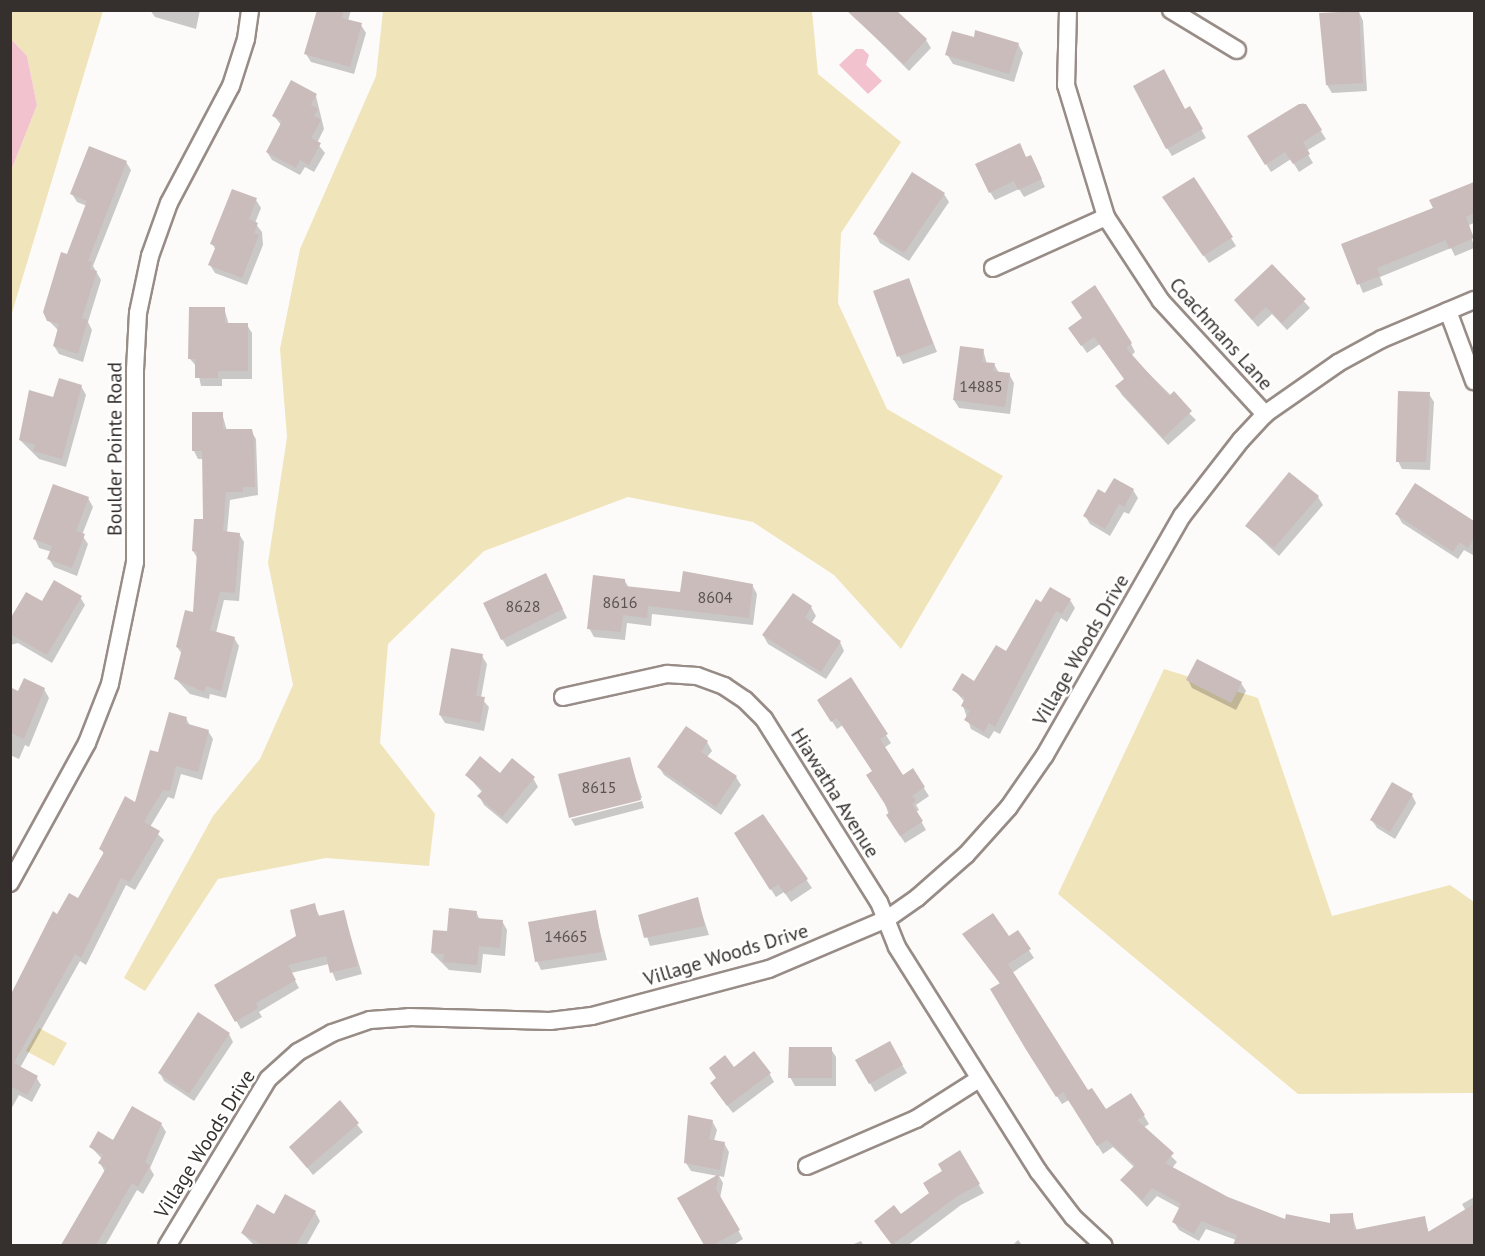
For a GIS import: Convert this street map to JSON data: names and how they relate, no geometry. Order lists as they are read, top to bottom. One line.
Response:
{"streets":{"street":["Coachmans Lane","Boulder Pointe Road","Village Woods Drive","Hiawatha Avenue"]},"crossings":[["Coachmans Lane","Village Woods Drive"],["Village Woods Drive","Hiawatha Avenue"]],"house_numbers":["14885","8604","8616","8628","8615","14665"]}
